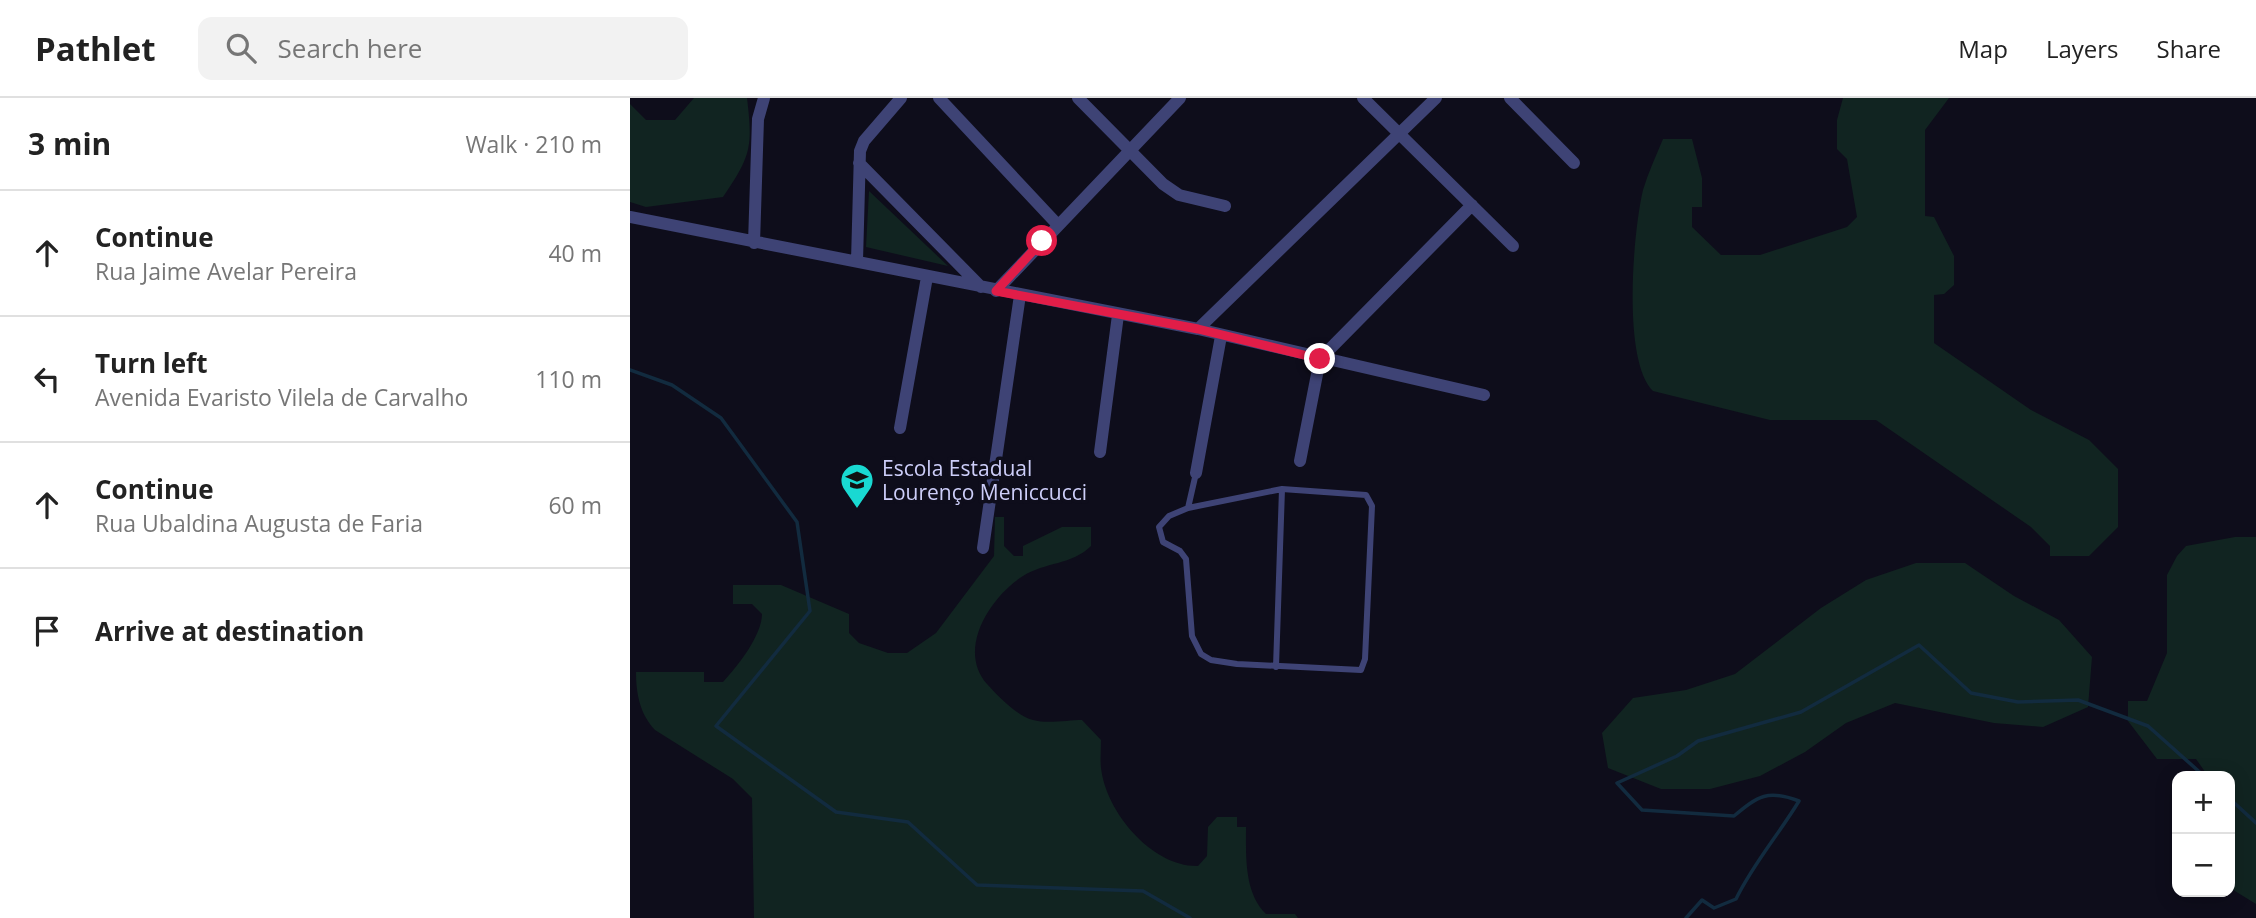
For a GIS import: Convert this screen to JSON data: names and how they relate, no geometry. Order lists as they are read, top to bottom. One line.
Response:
{"places":{"school or university":["Escola Estadual Lourenço Meniccucci"]},"page":{"header":"Pathlet","search":"Search here","nav":["Map","Layers","Share"],"heading":["3 min","Walk · 210 m"],"list":[["Continue","Rua Jaime Avelar Pereira","40 m"],["Turn left","Avenida Evaristo Vilela de Carvalho","110 m"],["Continue","Rua Ubaldina Augusta de Faria","60 m"],"Arrive at destination"],"map_buttons":["+","−"]}}
